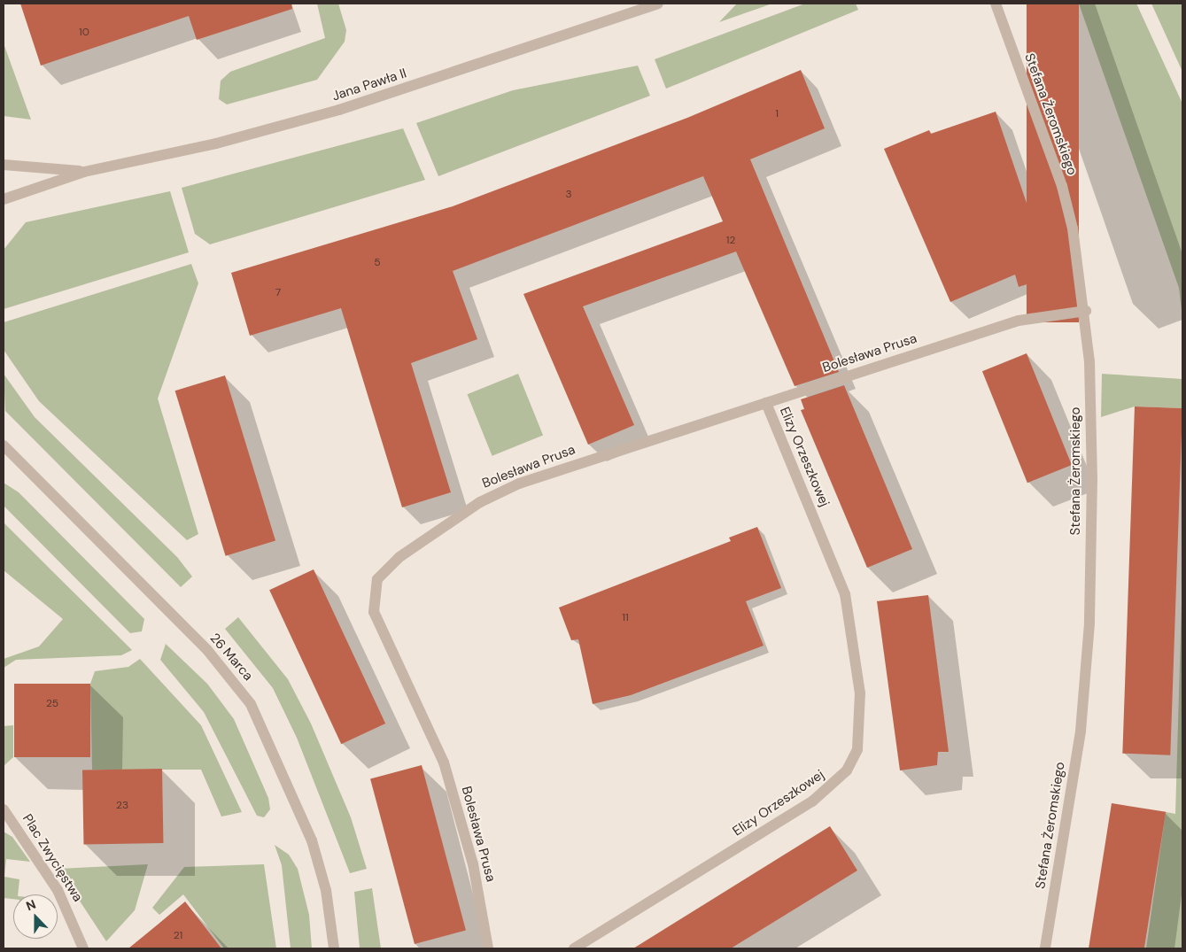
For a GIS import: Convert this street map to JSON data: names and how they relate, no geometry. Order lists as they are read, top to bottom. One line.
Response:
{"streets":{"street":["Jana Pawła II","Stefana Żeromskiego","Bolesława Prusa","Elizy Orzeszkowej","26 Marca","Plac Zwycięstwa"]},"crossings":[["Stefana Żeromskiego","Bolesława Prusa"],["Bolesława Prusa","Elizy Orzeszkowej"]],"house_numbers":["10","1","3","12","5","7","11","25","23","21"],"north":"top"}
